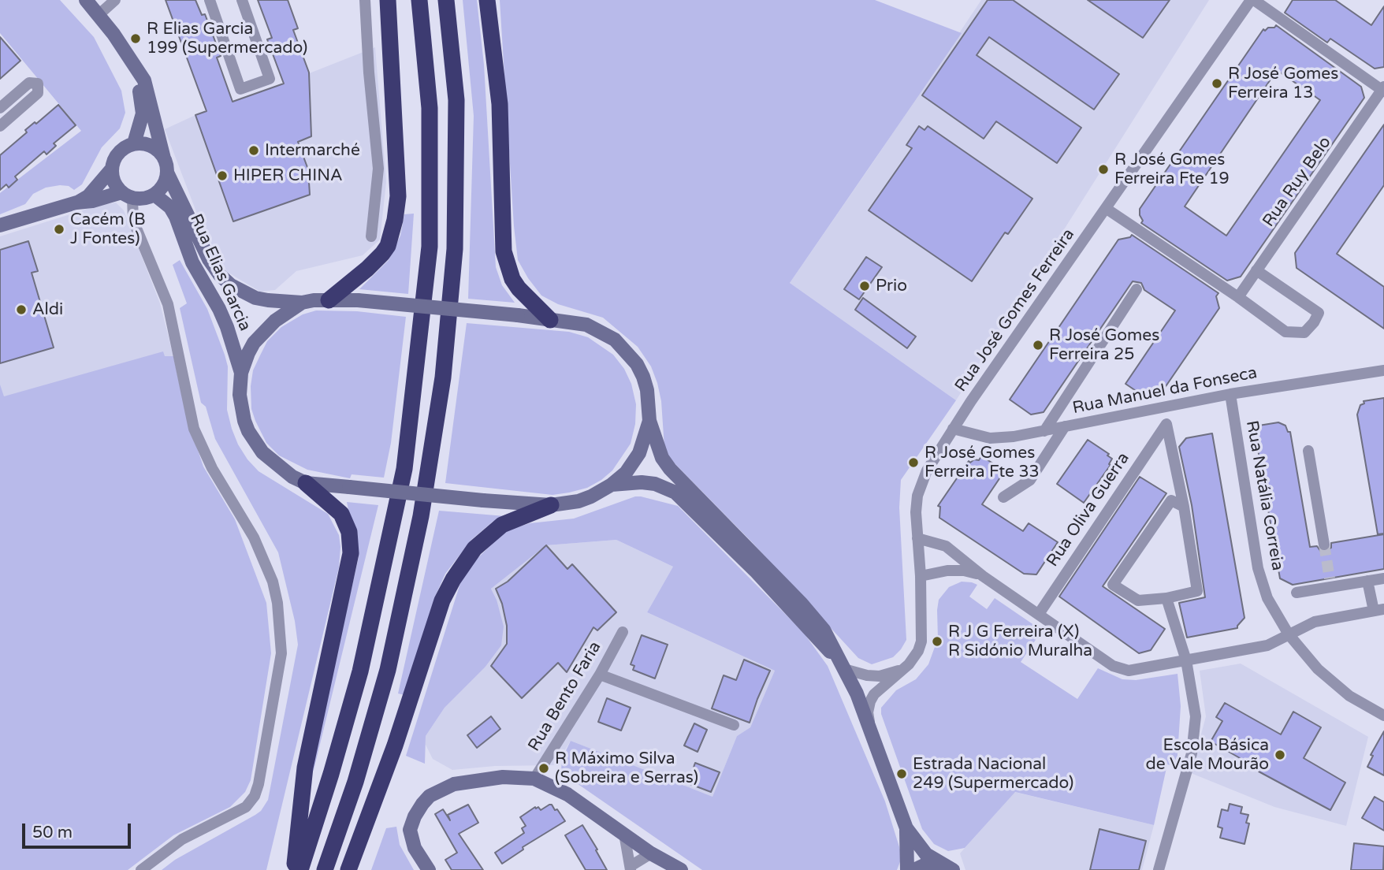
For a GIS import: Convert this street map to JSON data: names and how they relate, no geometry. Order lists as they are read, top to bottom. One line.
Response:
{"streets":{"street":["Rua Ruy Belo","Rua Elias Garcia","Rua José Gomes Ferreira","Rua Manuel da Fonseca","Rua Natália Correia","Rua Oliva Guerra","Rua Bento Faria"]},"crossings":[["Rua José Gomes Ferreira","Rua Manuel da Fonseca"],["Rua Manuel da Fonseca","Rua Natália Correia"]],"places":["R Elias Garcia 199 (Supermercado)","R José Gomes Ferreira 13","Intermarché","R José Gomes Ferreira Fte 19","HIPER CHINA","Cacém (B J Fontes)","Prio","Aldi","R José Gomes Ferreira 25","R José Gomes Ferreira Fte 33","R J G Ferreira (X) R Sidónio Muralha","Escola Básica de Vale Mourão","R Máximo Silva (Sobreira e Serras)","Estrada Nacional 249 (Supermercado)"],"scale_bar":"50 m"}
